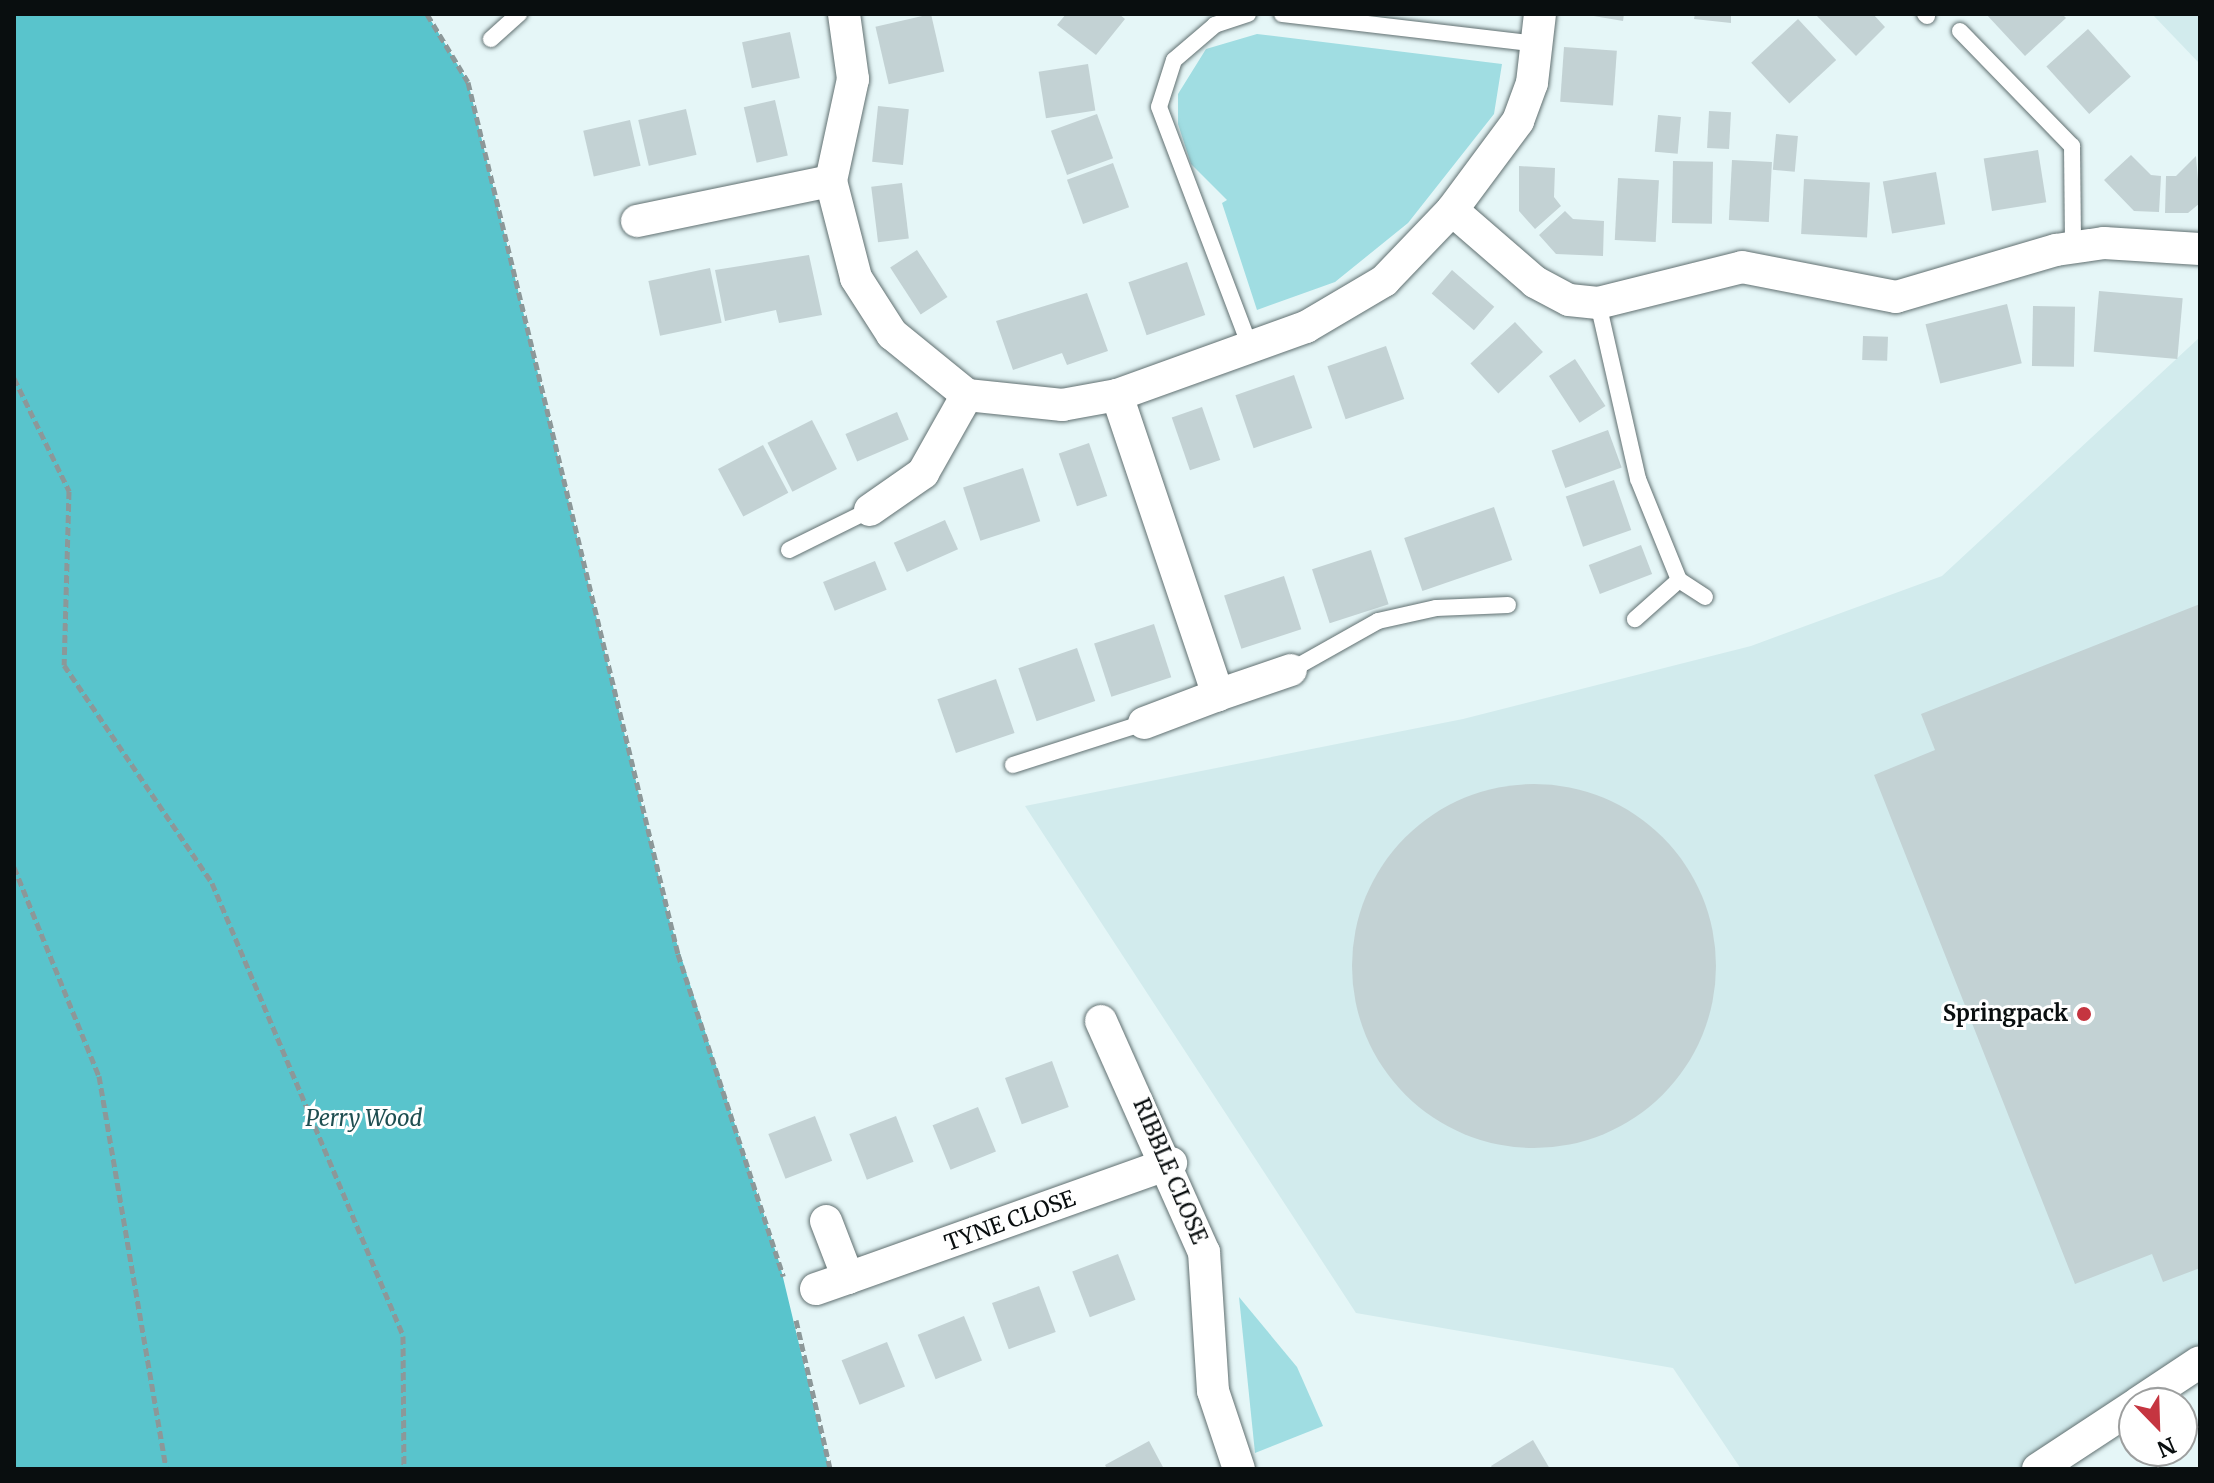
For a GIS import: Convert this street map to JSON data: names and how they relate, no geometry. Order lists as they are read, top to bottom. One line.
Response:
{"streets":{"street":["RIBBLE CLOSE","TYNE CLOSE"]},"crossings":[["RIBBLE CLOSE","TYNE CLOSE"]],"parks":["Perry Wood"],"places":["Springpack"],"north":"bottom right"}
